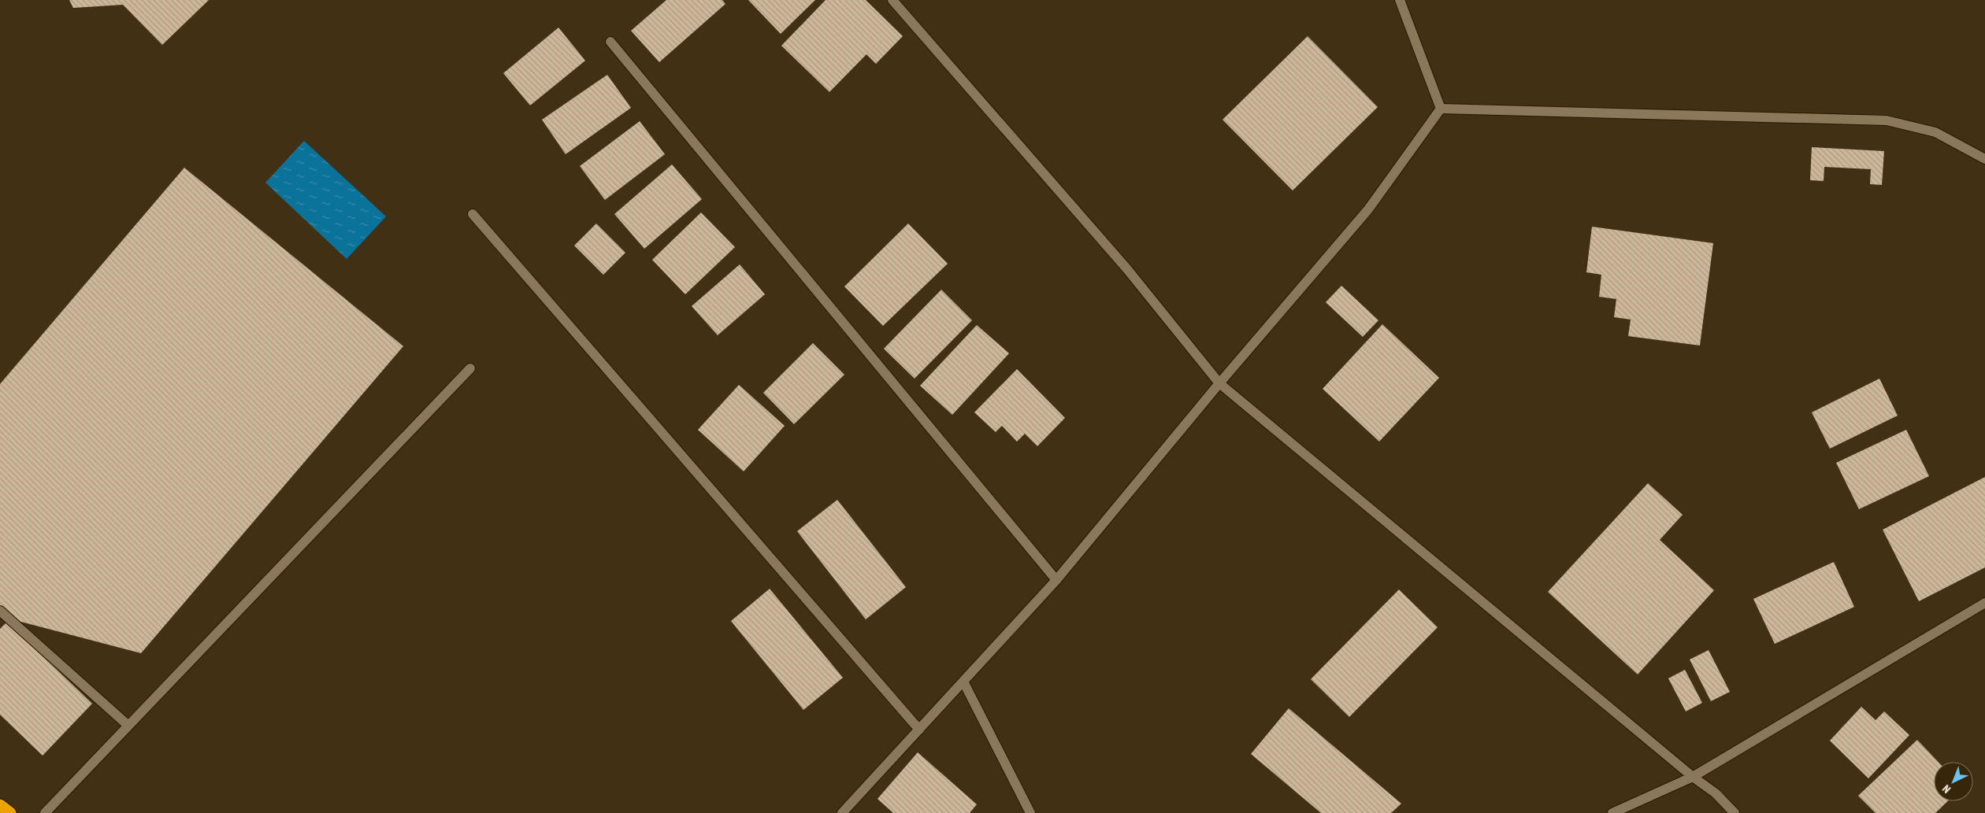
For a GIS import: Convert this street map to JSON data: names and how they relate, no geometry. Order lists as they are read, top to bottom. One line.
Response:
{"north":"bottom left"}
